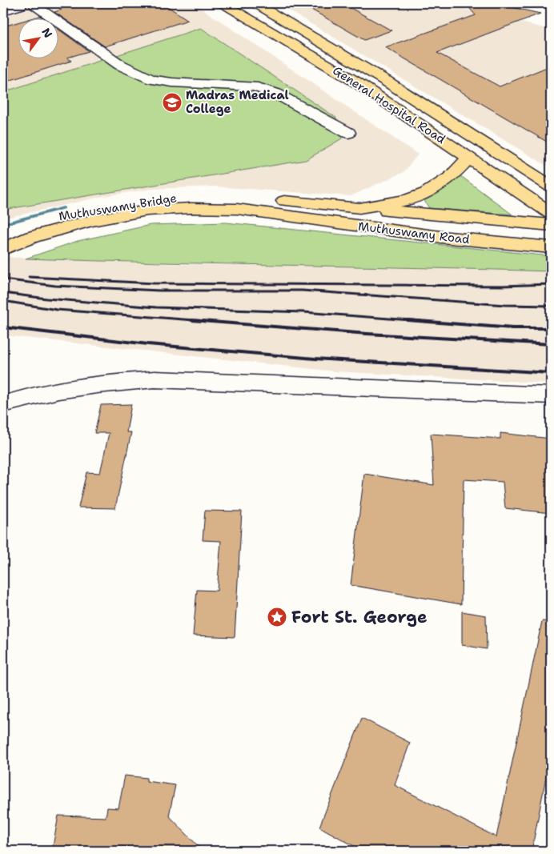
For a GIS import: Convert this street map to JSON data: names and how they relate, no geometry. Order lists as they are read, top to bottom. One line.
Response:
{"streets":{"main road":["General Hospital Road","Muthuswamy Bridge","Muthuswamy Road"]},"crossings":[["General Hospital Road","Muthuswamy Road"],["Muthuswamy Bridge","Muthuswamy Road"]],"places":{"school or university":["Madras Medical College"],"place":["Fort St. George"]},"north":"top right"}
